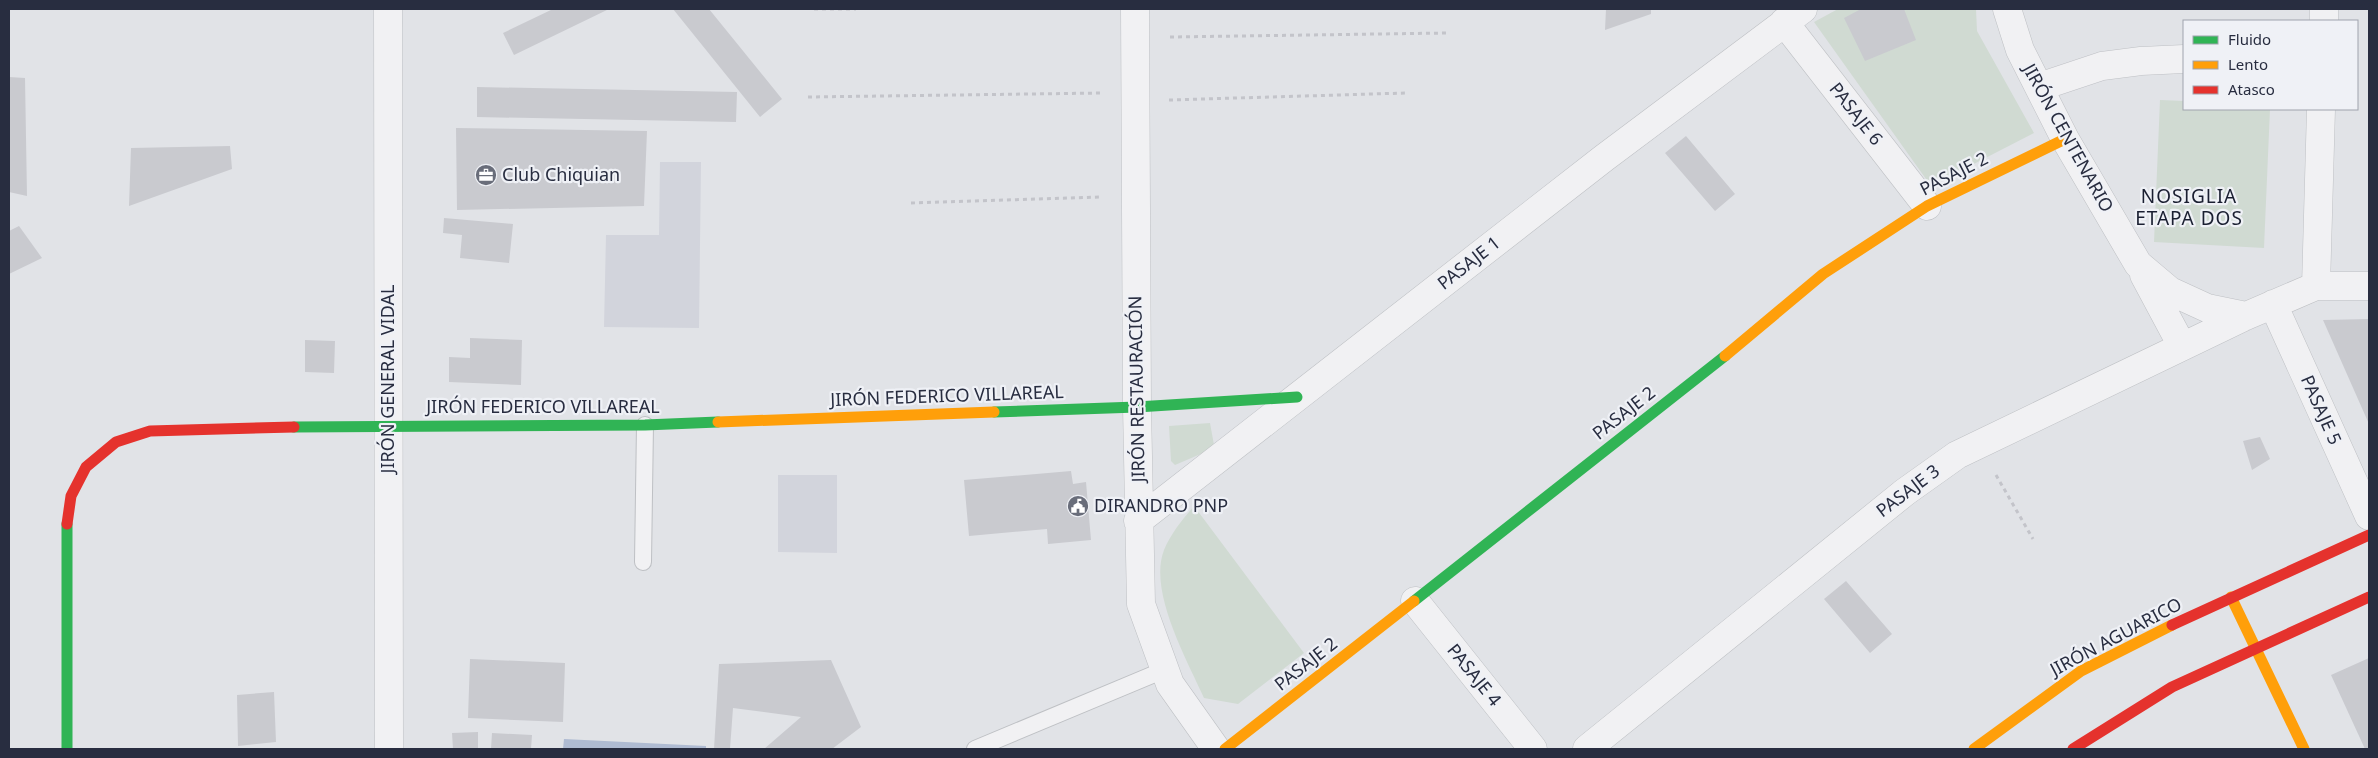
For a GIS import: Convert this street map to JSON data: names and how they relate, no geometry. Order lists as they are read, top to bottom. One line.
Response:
{"streets":{"street":["PASAJE 6","JIRÓN CENTENARIO","PASAJE 2","PASAJE 1","JIRÓN GENERAL VIDAL","JIRÓN RESTAURACIÓN","JIRÓN FEDERICO VILLAREAL","PASAJE 5","PASAJE 3","JIRÓN AGUARICO","PASAJE 4"]},"crossings":[["PASAJE 6","PASAJE 2"],["PASAJE 6","PASAJE 1"],["JIRÓN CENTENARIO","PASAJE 2"],["JIRÓN CENTENARIO","PASAJE 3"],["PASAJE 2","PASAJE 4"],["PASAJE 1","JIRÓN RESTAURACIÓN"],["PASAJE 1","JIRÓN FEDERICO VILLAREAL"],["JIRÓN GENERAL VIDAL","JIRÓN FEDERICO VILLAREAL"],["JIRÓN RESTAURACIÓN","JIRÓN FEDERICO VILLAREAL"],["PASAJE 5","PASAJE 3"]],"districts":["NOSIGLIA ETAPA DOS"],"places":{"office":["Club Chiquian"],"public building":["DIRANDRO PNP"]},"legend":["Fluido","Lento","Atasco"]}
